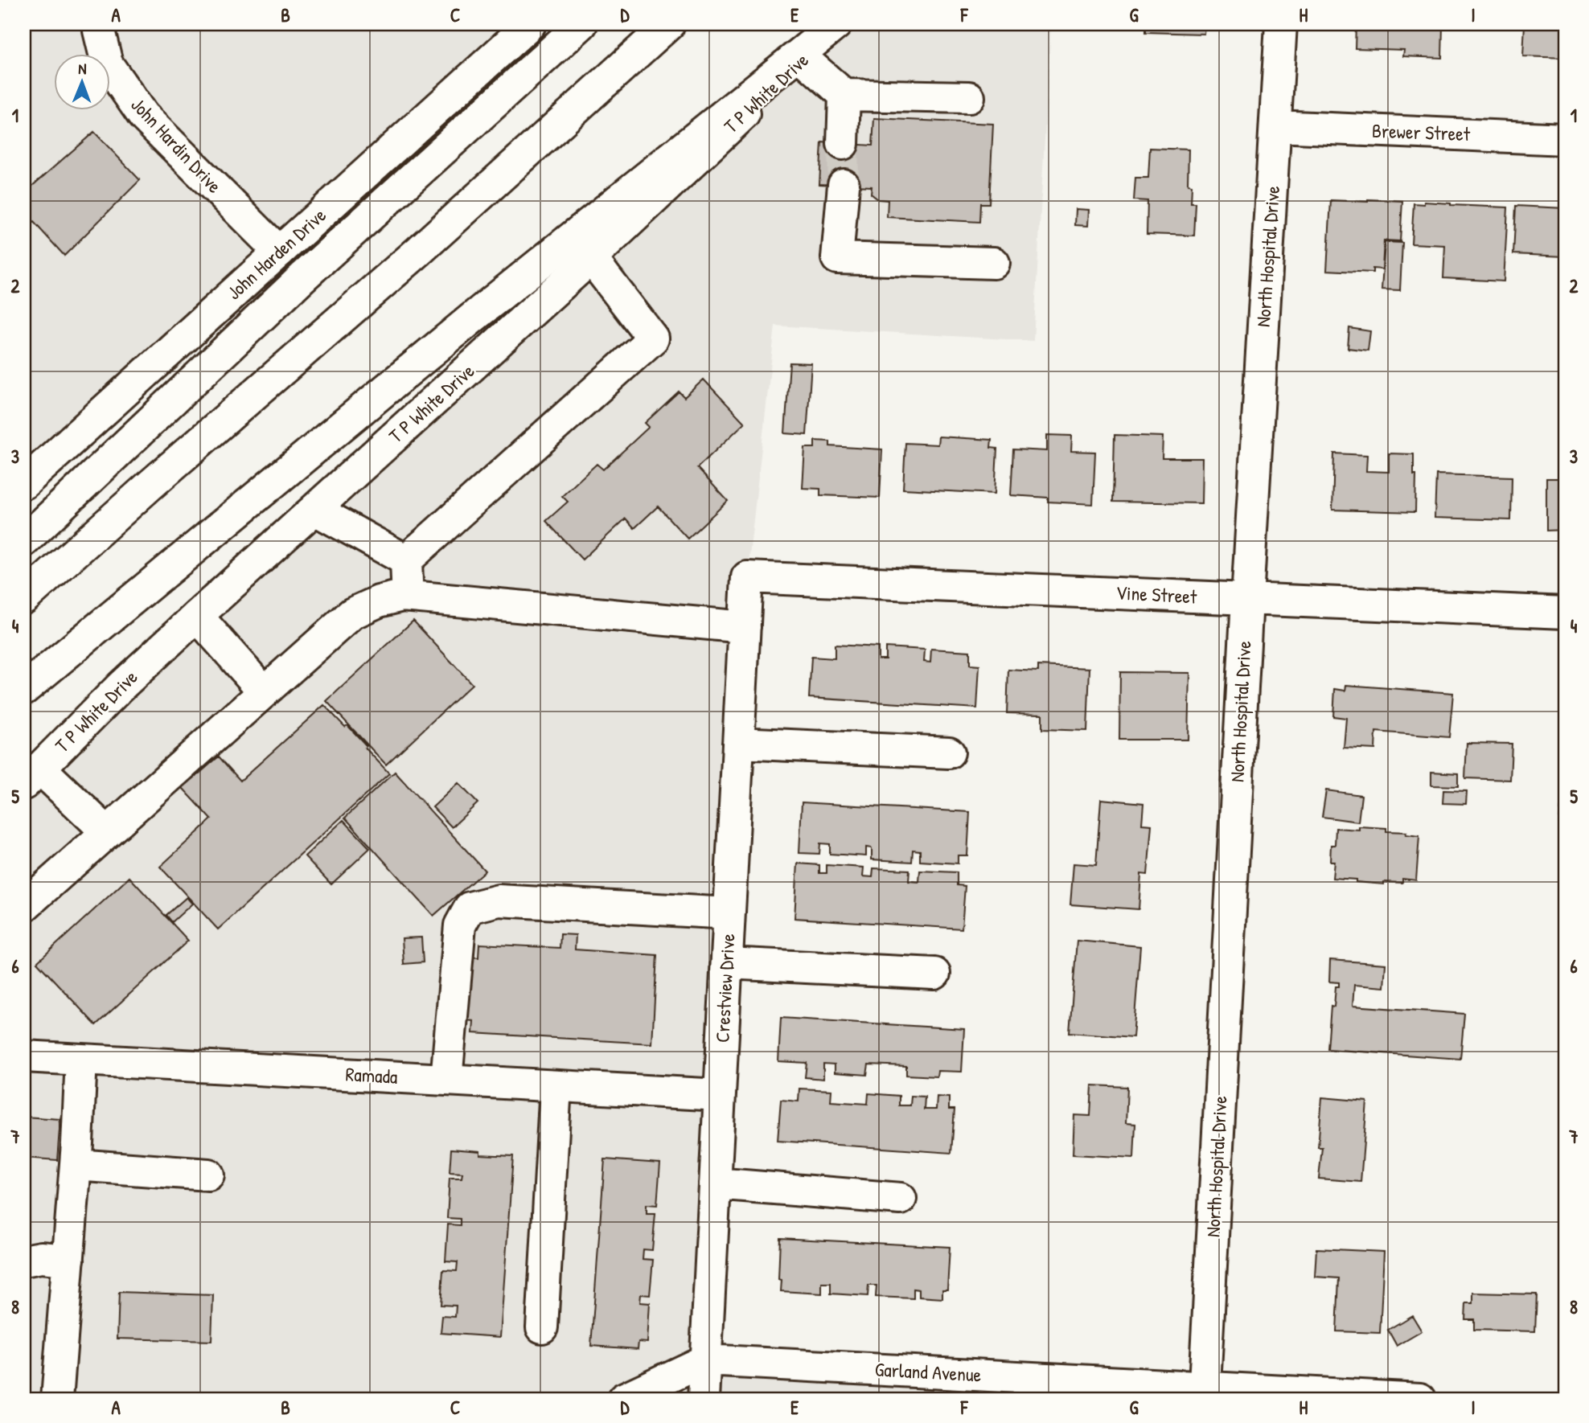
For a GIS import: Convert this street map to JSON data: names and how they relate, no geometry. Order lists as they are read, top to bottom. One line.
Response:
{"streets":{"main road":["T P White Drive","Brewer Street","John Hardin Drive","John Harden Drive","North Hospital Drive","Vine Street","Crestview Drive","Ramada","Garland Avenue"]},"crossings":[["Brewer Street","North Hospital Drive"],["John Hardin Drive","John Harden Drive"],["North Hospital Drive","Vine Street"],["North Hospital Drive","Garland Avenue"],["Vine Street","Crestview Drive"],["Crestview Drive","Ramada"],["Crestview Drive","Garland Avenue"]],"north":"top","grid":{"columns":["A","B","C","D","E","F","G","H","I"],"rows":["1","2","3","4","5","6","7","8"]}}
